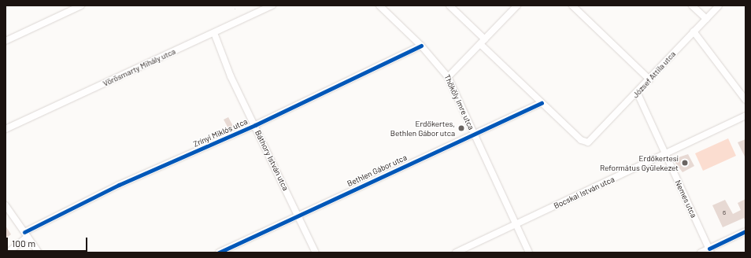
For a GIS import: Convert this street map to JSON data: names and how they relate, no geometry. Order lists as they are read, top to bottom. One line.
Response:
{"streets":{"street":["Vörösmarty Mihály utca","József Attila utca","Thököly Imre utca","Zrínyi Miklós utca","Báthory István utca","Bethlen Gábor utca","Bocskai István utca","Nemes utca"]},"crossings":[["Vörösmarty Mihály utca","Báthory István utca"],["József Attila utca","Bethlen Gábor utca"],["József Attila utca","Nemes utca"],["Thököly Imre utca","Zrínyi Miklós utca"],["Thököly Imre utca","Bethlen Gábor utca"],["Thököly Imre utca","Bocskai István utca"],["Zrínyi Miklós utca","Báthory István utca"],["Báthory István utca","Bethlen Gábor utca"],["Bocskai István utca","Nemes utca"]],"places":["Erdőkertes, Bethlen Gábor utca","Erdőkertesi Református Gyülekezet"],"house_numbers":["6"],"scale_bar":"100 m"}
